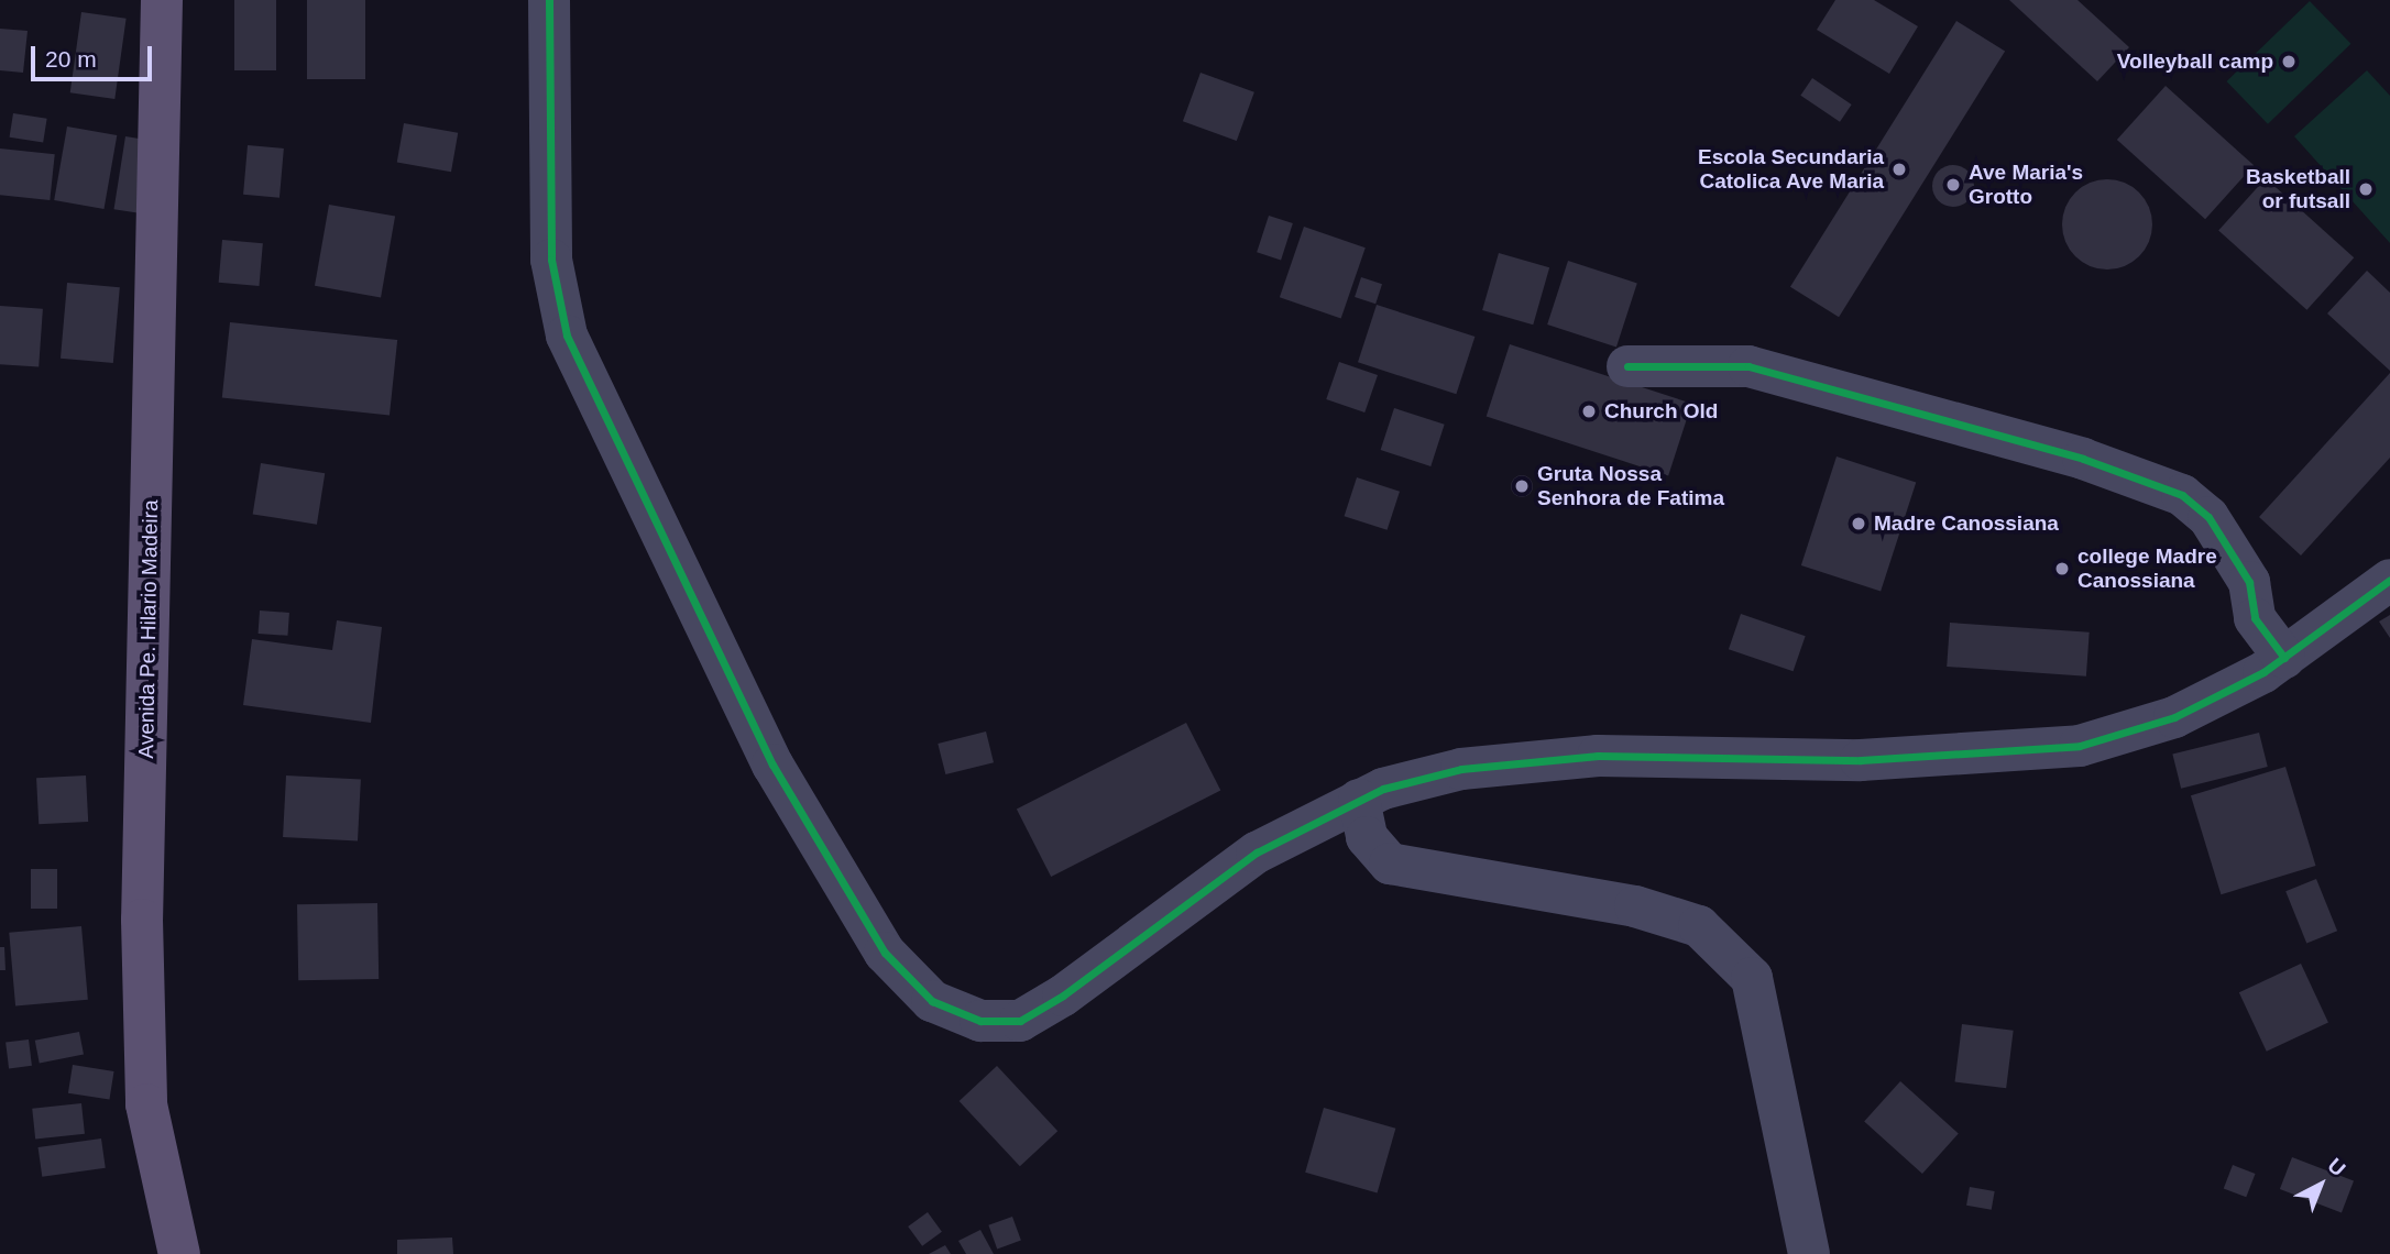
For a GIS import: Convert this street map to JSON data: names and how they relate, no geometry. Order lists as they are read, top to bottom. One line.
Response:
{"streets":{"main road":["Avenida Pe. Hilario Madeira"]},"places":["Volleyball camp","Escola Secundaria Catolica Ave Maria","Ave Maria's Grotto","Basketball or futsall","Church Old","Gruta Nossa Senhora de Fatima","Madre Canossiana","college Madre Canossiana"],"scale_bar":"20 m","north":"top right"}
